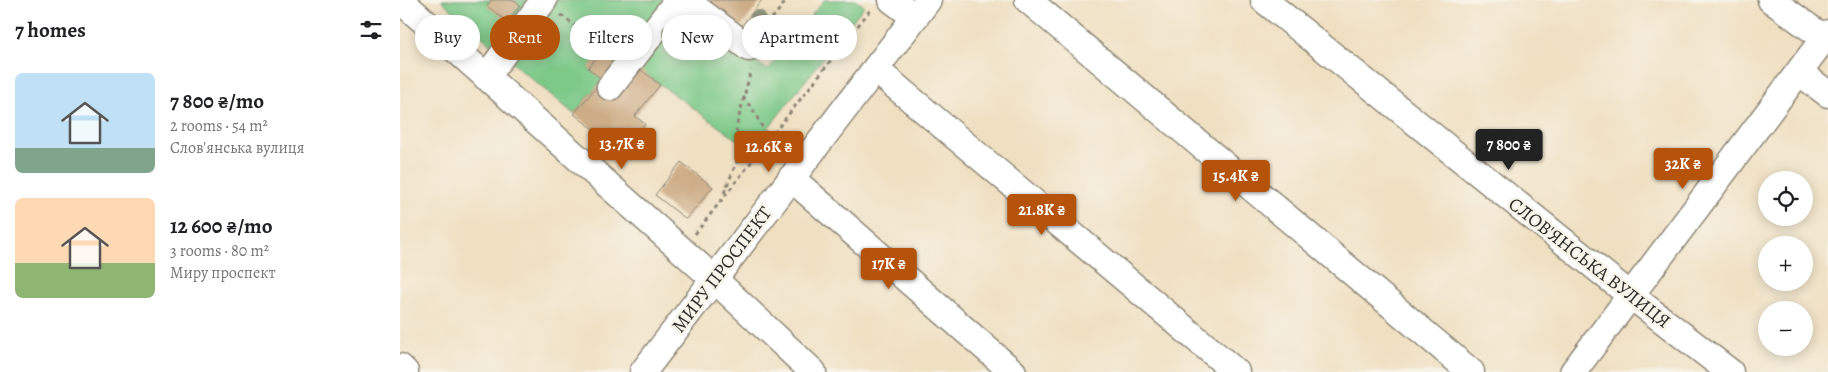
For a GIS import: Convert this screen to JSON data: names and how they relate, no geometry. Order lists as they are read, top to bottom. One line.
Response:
{"streets":{"street":["СЛОВ'ЯНСЬКА ВУЛИЦЯ","МИРУ ПРОСПЕКТ"]},"page":{"heading":"7 homes","chip":["Buy","Rent","Filters","New","Apartment"],"list":[{"name":"7 800 ₴/mo","note":"2 rooms · 54 m² · Слов'янська вулиця"},{"name":"12 600 ₴/mo","note":"3 rooms · 80 m² · Миру проспект"}],"price":["13.7K ₴","7 800 ₴","12.6K ₴","32K ₴","15.4K ₴","21.8K ₴","17K ₴"],"map_buttons":["+","−"]}}
